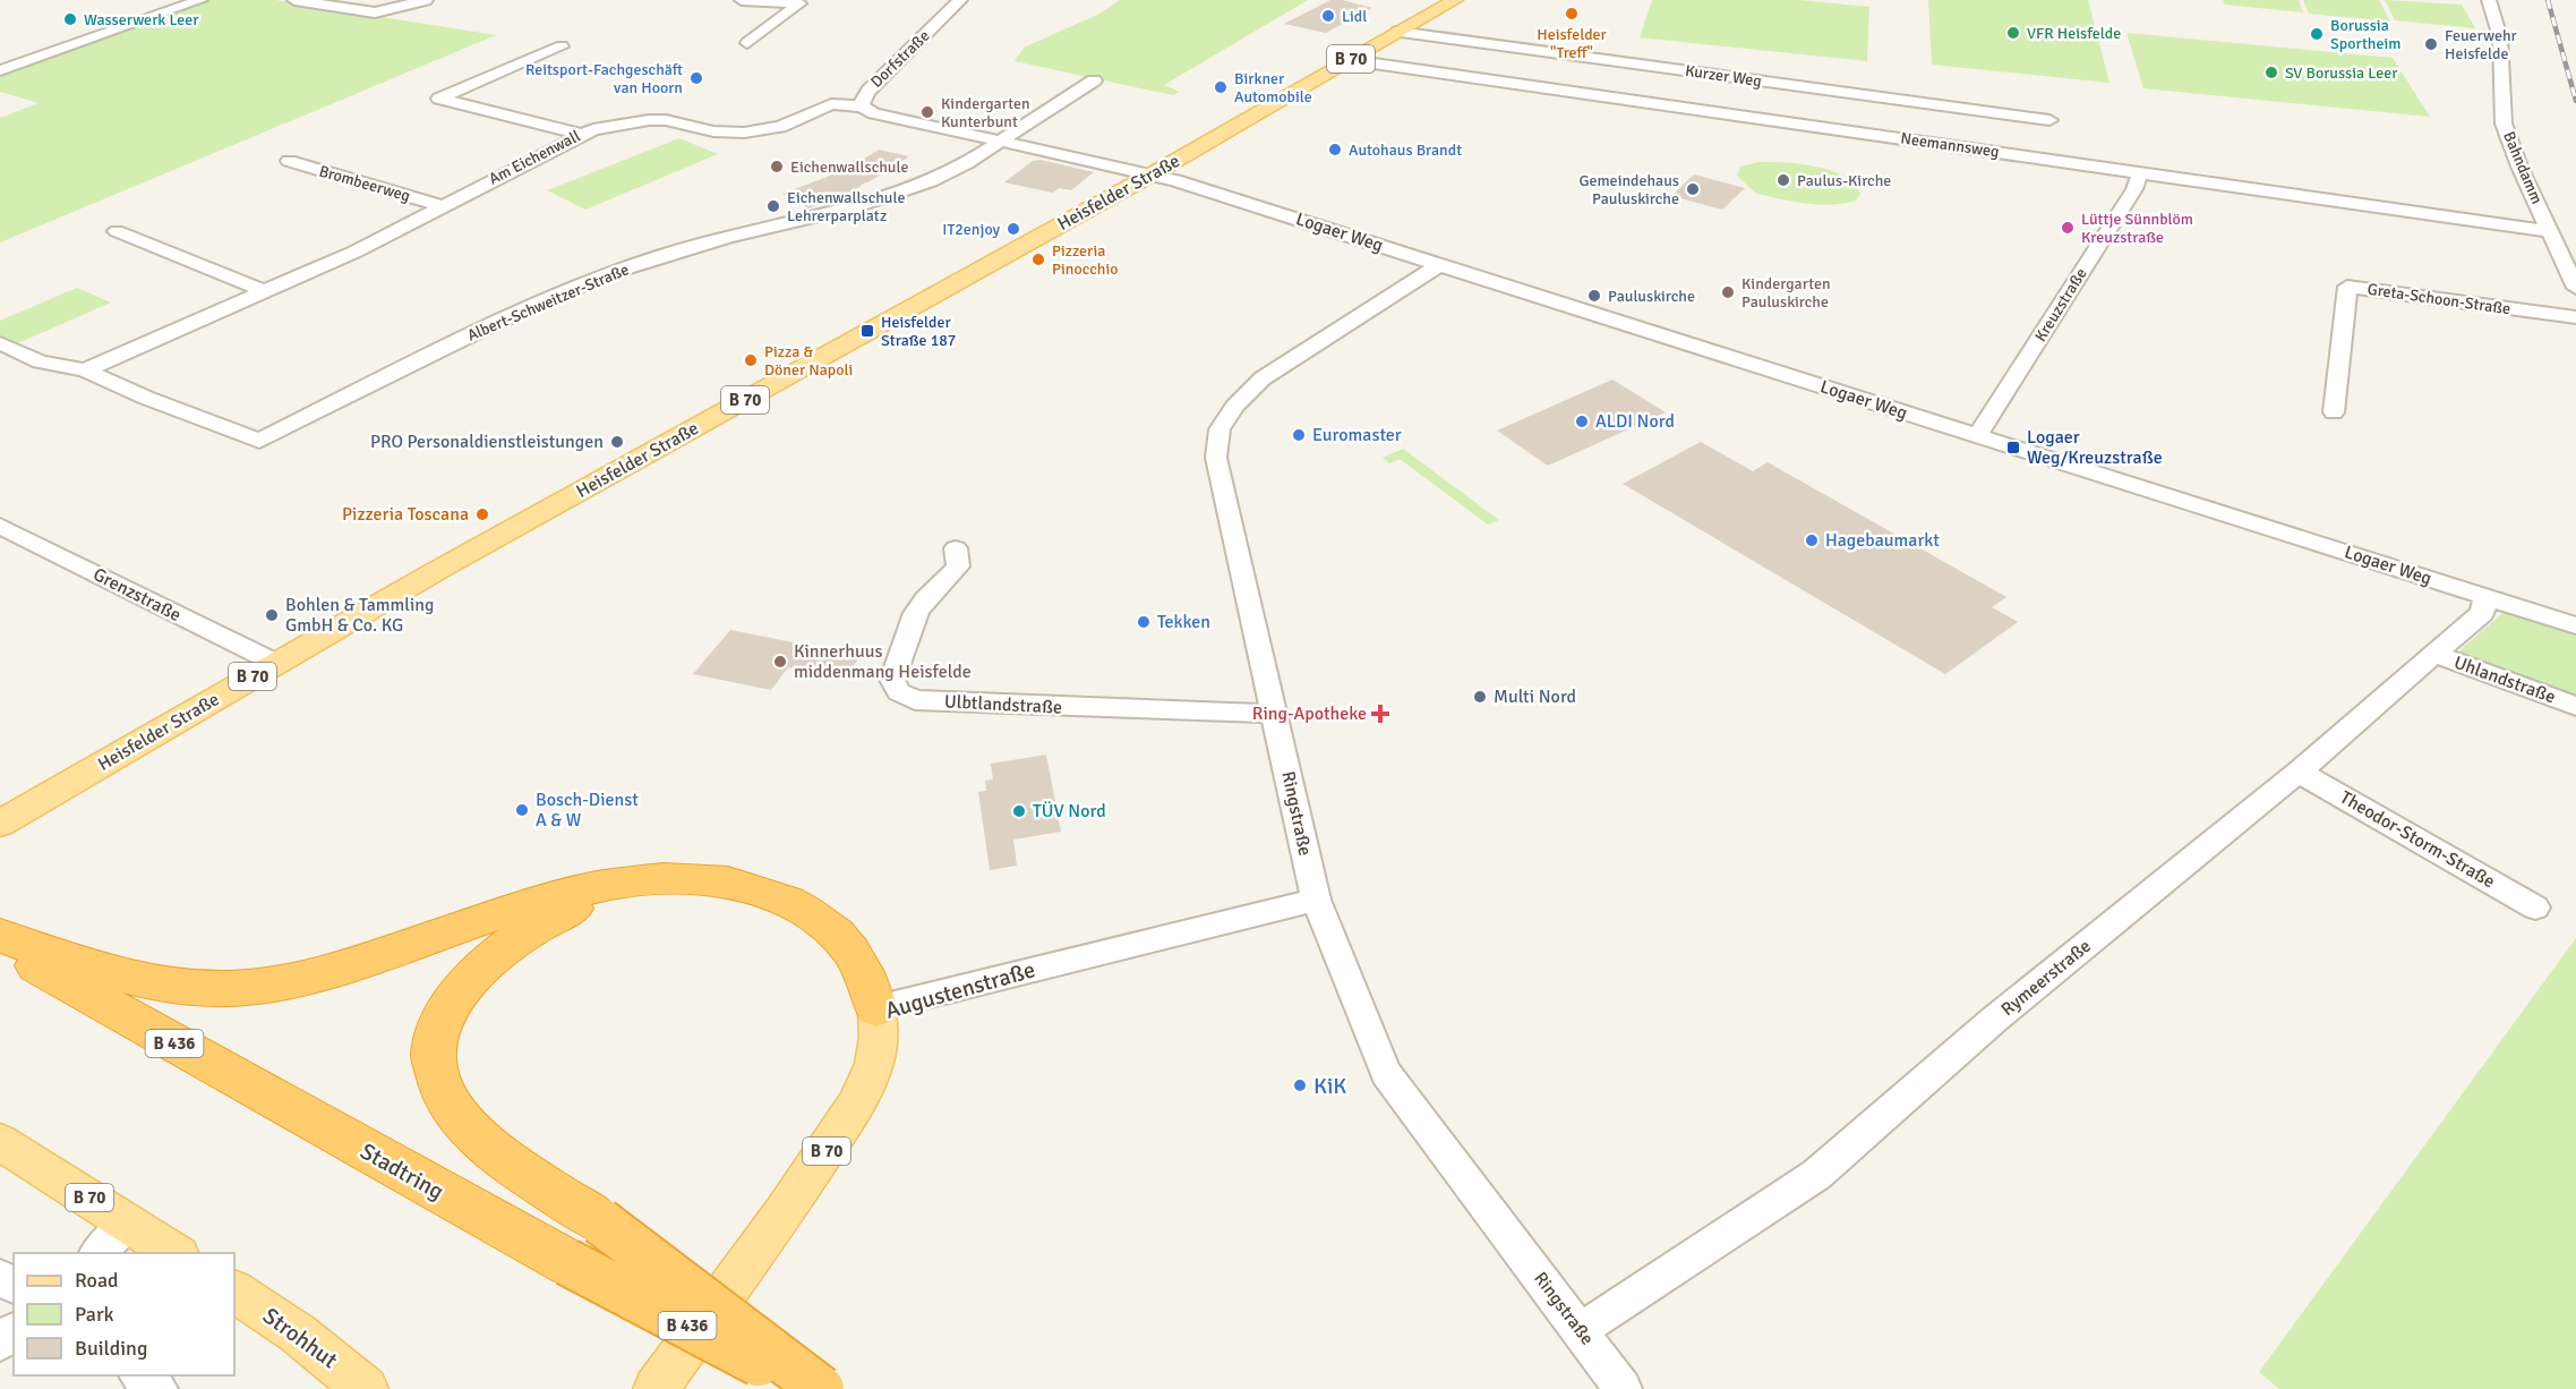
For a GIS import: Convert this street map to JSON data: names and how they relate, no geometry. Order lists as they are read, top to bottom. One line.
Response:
{"streets":{"highway":["B 70","B 436","Stadtring"],"main road":["Heisfelder Straße","Augustenstraße","Strohhut"],"street":["Dorfstraße","Kurzer Weg","Neemannsweg","Am Eichenwall","Bahndamm","Brombeerweg","Logaer Weg","Greta-Schoon-Straße","Albert-Schweitzer-Straße","Kreuzstraße","Grenzstraße","Uhlandstraße","Ulbtlandstraße","Ringstraße","Theodor-Storm-Straße","Rymeerstraße"]},"crossings":[["Dorfstraße","Am Eichenwall"],["Dorfstraße","Heisfelder Straße"],["Dorfstraße","Logaer Weg"],["Dorfstraße","Albert-Schweitzer-Straße"],["B 70","Augustenstraße"],["Kurzer Weg","Heisfelder Straße"],["Neemannsweg","Bahndamm"],["Neemannsweg","Heisfelder Straße"],["Neemannsweg","Kreuzstraße"],["Am Eichenwall","Brombeerweg"],["Am Eichenwall","Albert-Schweitzer-Straße"],["Heisfelder Straße","Logaer Weg"],["Heisfelder Straße","Grenzstraße"],["Logaer Weg","Kreuzstraße"],["Logaer Weg","Ringstraße"],["Logaer Weg","Rymeerstraße"],["Uhlandstraße","Rymeerstraße"],["Ulbtlandstraße","Ringstraße"],["Ringstraße","Rymeerstraße"],["Ringstraße","Augustenstraße"],["Theodor-Storm-Straße","Rymeerstraße"]],"places":{"other":["Heisfelder \"Treff\"","Lidl","Wasserwerk Leer","VFR Heisfelde","Borussia Sportheim","Feuerwehr Heisfelde","SV Borussia Leer","Reitsport-Fachgeschäft van Hoorn","Birkner Automobile","Kindergarten Kunterbunt","Autohaus Brandt","Eichenwallschule","Paulus-Kirche","Gemeindehaus Pauluskirche","Eichenwallschule Lehrerparplatz","Lüttje Sünnblöm Kreuzstraße","IT2enjoy","Pizzeria Pinocchio","Kindergarten Pauluskirche","Pauluskirche","Pizza & Döner Napoli","ALDI Nord","Euromaster","PRO Personaldienstleistungen","Pizzeria Toscana","Hagebaumarkt","Bohlen & Tammling GmbH & Co. KG","Tekken","Kinnerhuus middenmang Heisfelde","Multi Nord","Bosch-Dienst A & W","TÜV Nord","KiK"],"transit":["Heisfelder Straße 187","Logaer Weg/Kreuzstraße"],"health":["Ring-Apotheke"]},"legend":["Road","Park","Building"]}
